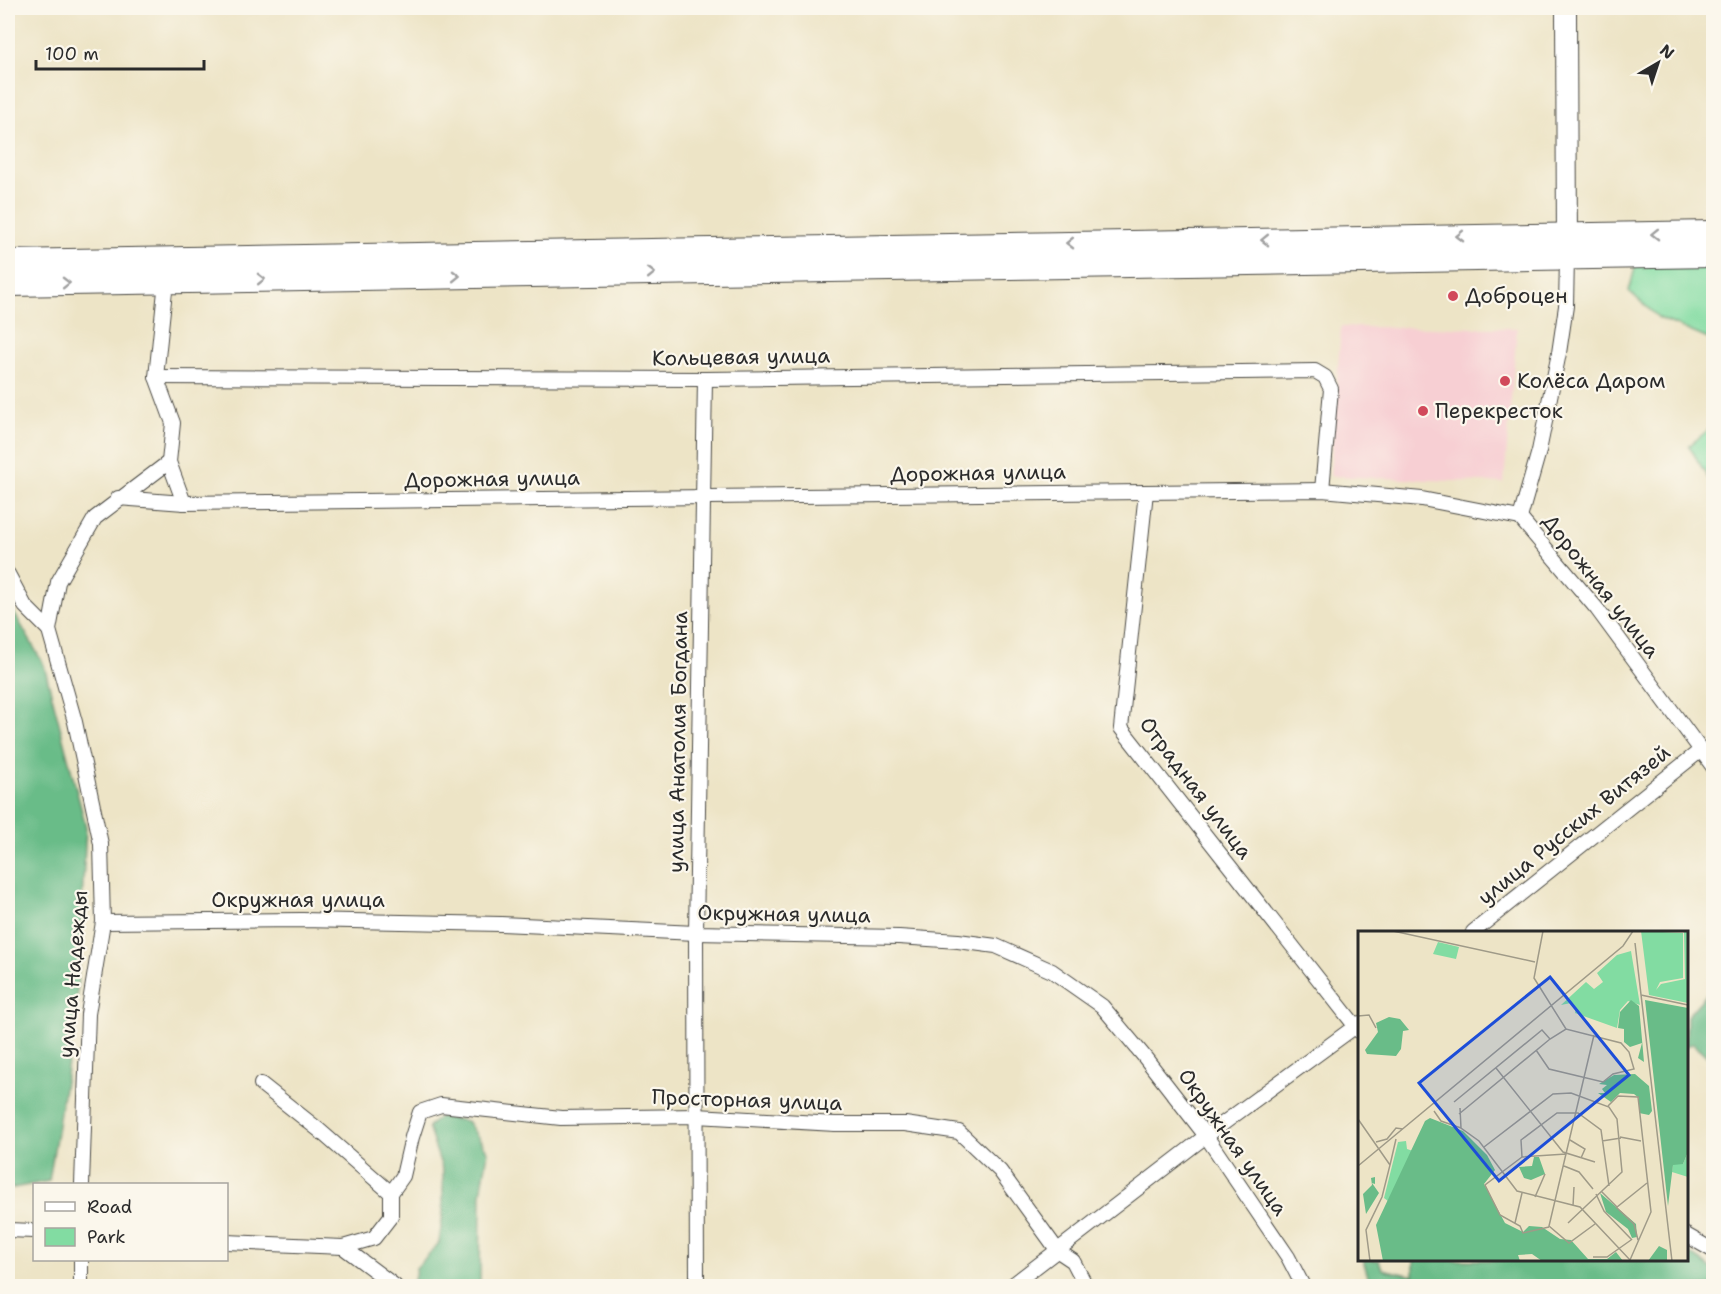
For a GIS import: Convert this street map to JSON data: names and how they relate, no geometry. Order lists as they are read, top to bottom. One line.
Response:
{"streets":{"street":["Кольцевая улица","Дорожная улица","улица Анатолия Богдана","Отрадная улица","улица Русских Витязей","Окружная улица","улица Надежды","Просторная улица"]},"crossings":[["Кольцевая улица","Дорожная улица"],["Кольцевая улица","улица Анатолия Богдана"],["Дорожная улица","улица Анатолия Богдана"],["Дорожная улица","Отрадная улица"],["Дорожная улица","улица Русских Витязей"],["Дорожная улица","улица Надежды"],["улица Анатолия Богдана","Окружная улица"],["улица Анатолия Богдана","Просторная улица"],["Окружная улица","улица Надежды"]],"places":["Доброцен","Колёса Даром","Перекресток"],"legend":["Road","Park"],"scale_bar":"100 m","north":"top right"}
